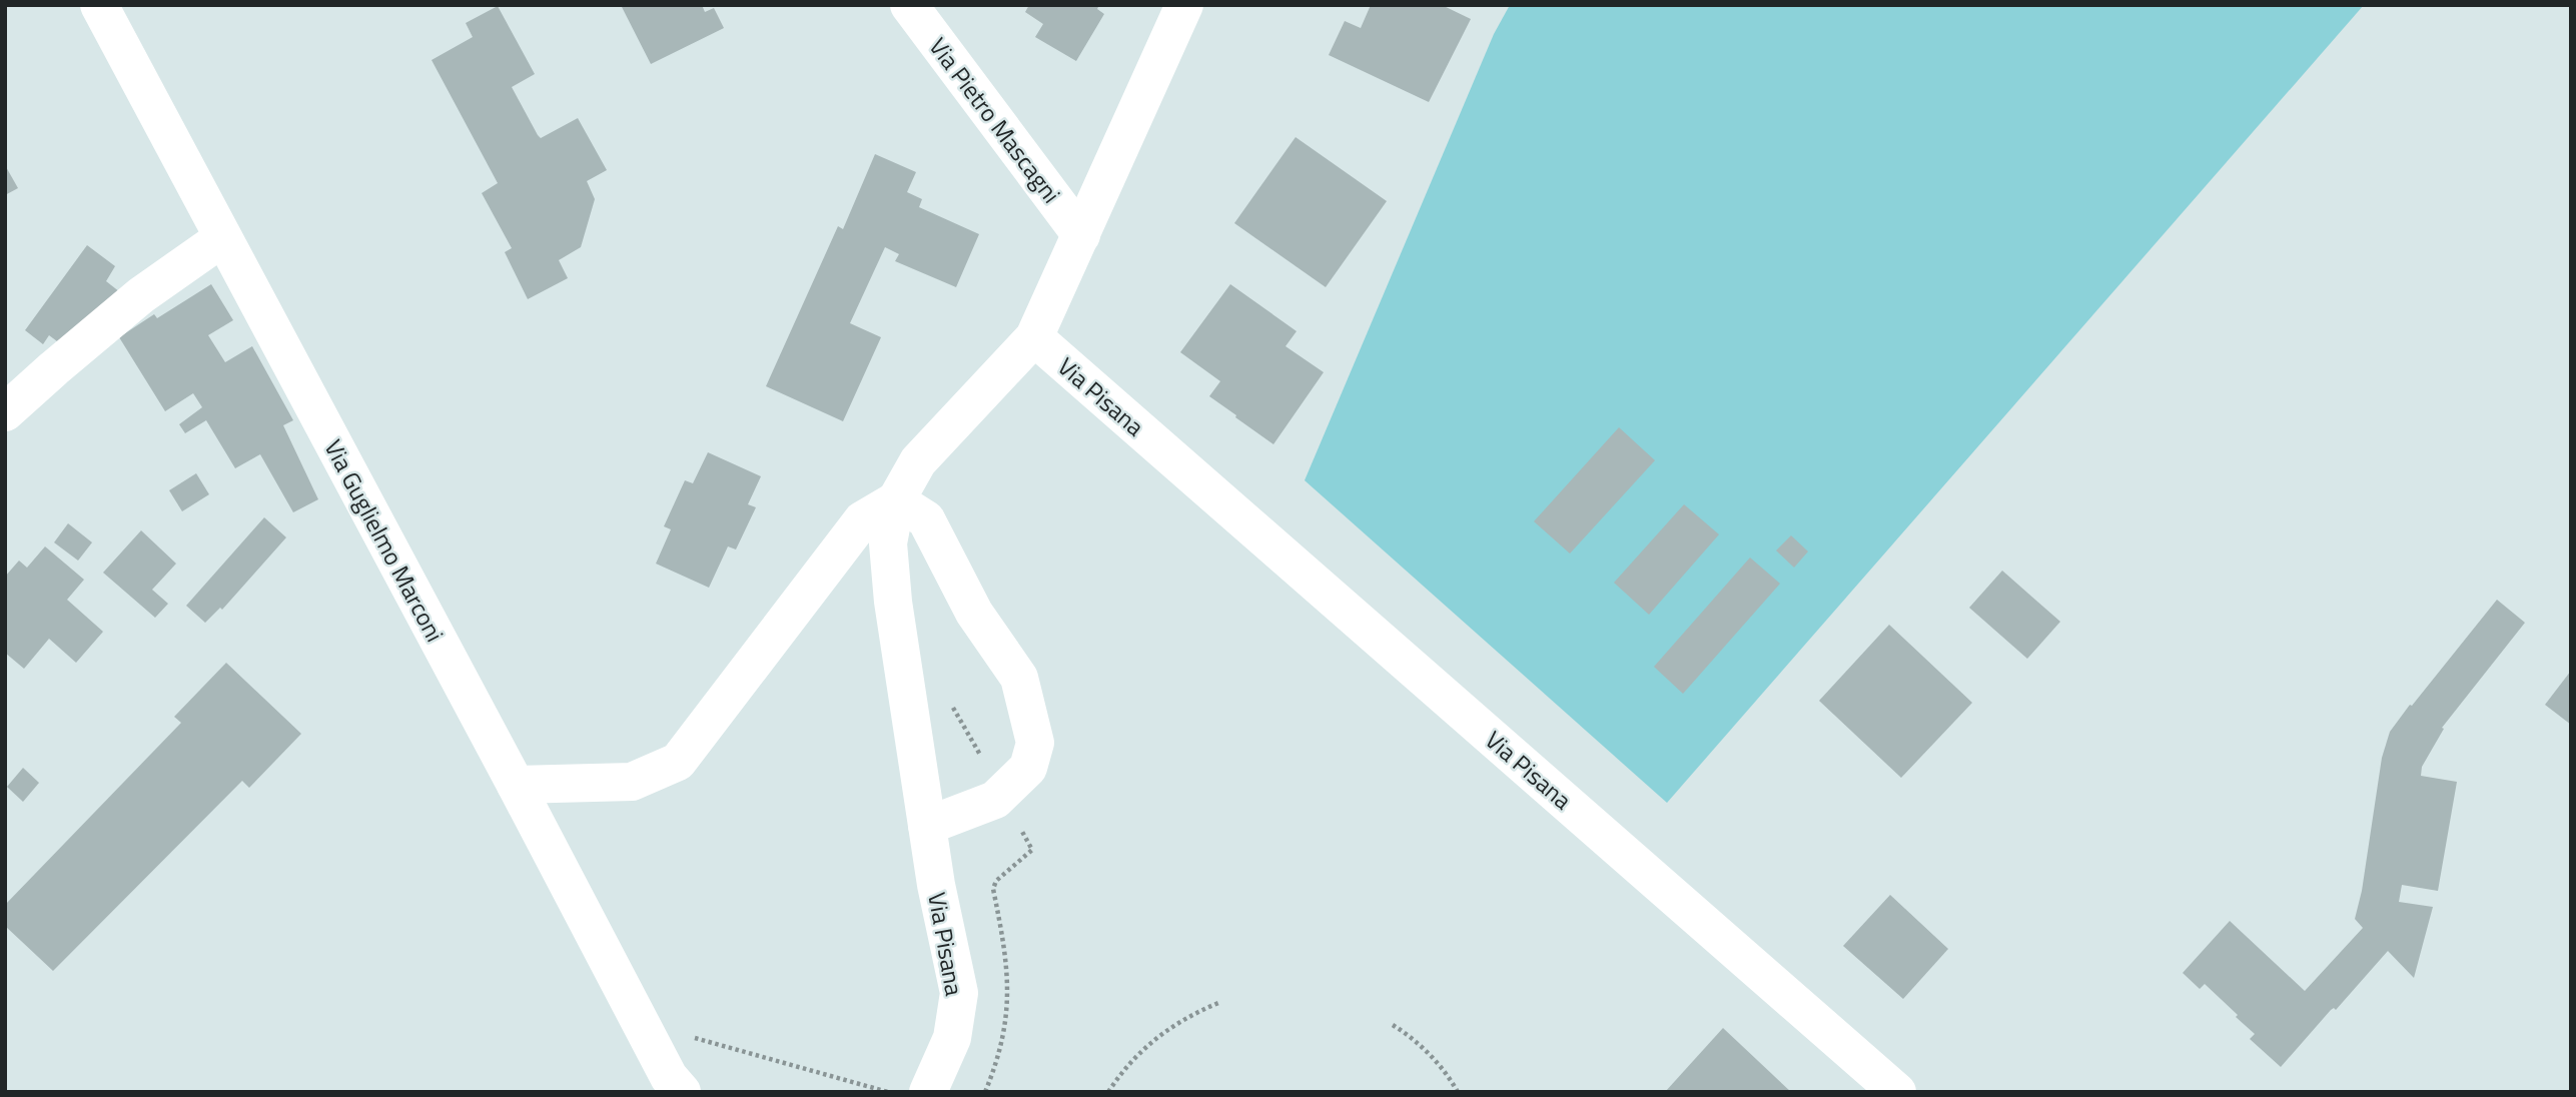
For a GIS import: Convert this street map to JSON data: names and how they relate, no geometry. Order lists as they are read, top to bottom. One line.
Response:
{"streets":{"street":["Via Pietro Mascagni","Via Pisana","Via Guglielmo Marconi"]},"crossings":[["Via Pietro Mascagni","Via Pisana"]]}
